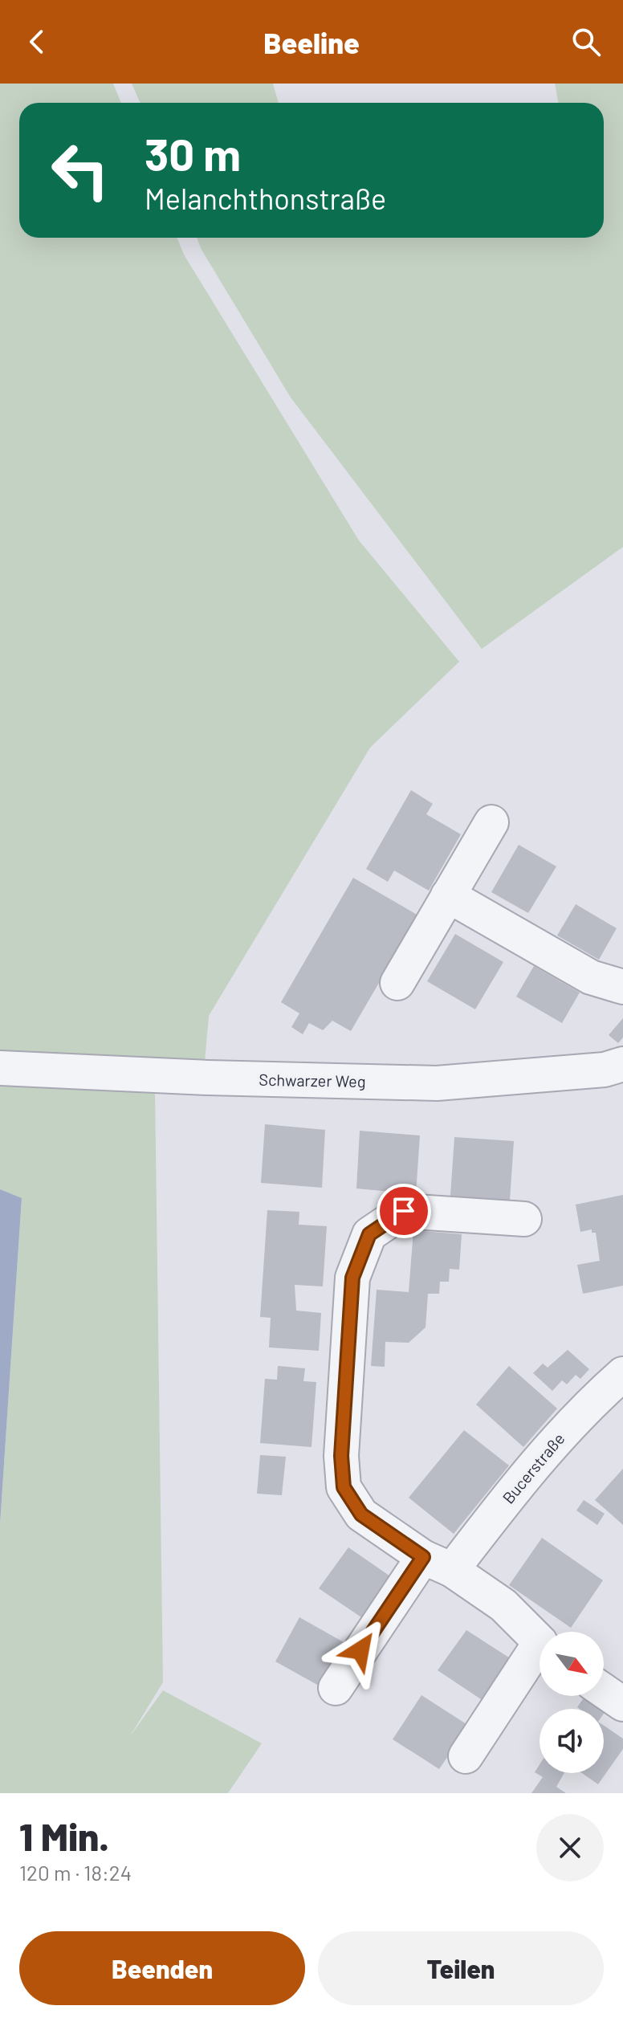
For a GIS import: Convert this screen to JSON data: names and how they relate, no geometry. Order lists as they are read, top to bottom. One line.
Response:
{"streets":{"street":["Schwarzer Weg","Bucerstraße"]},"north":"bottom right","page":{"header":"Beeline","turn":["30 m","Melanchthonstraße"],"heading":["1 Min.","120 m · 18:24"],"buttons":["Beenden","Teilen"]}}
